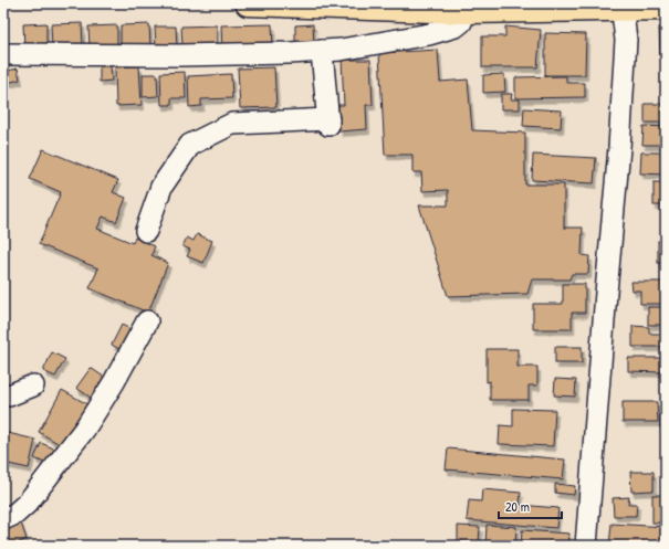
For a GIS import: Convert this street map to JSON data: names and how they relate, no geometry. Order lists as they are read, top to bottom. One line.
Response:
{"scale_bar":"20 m"}
